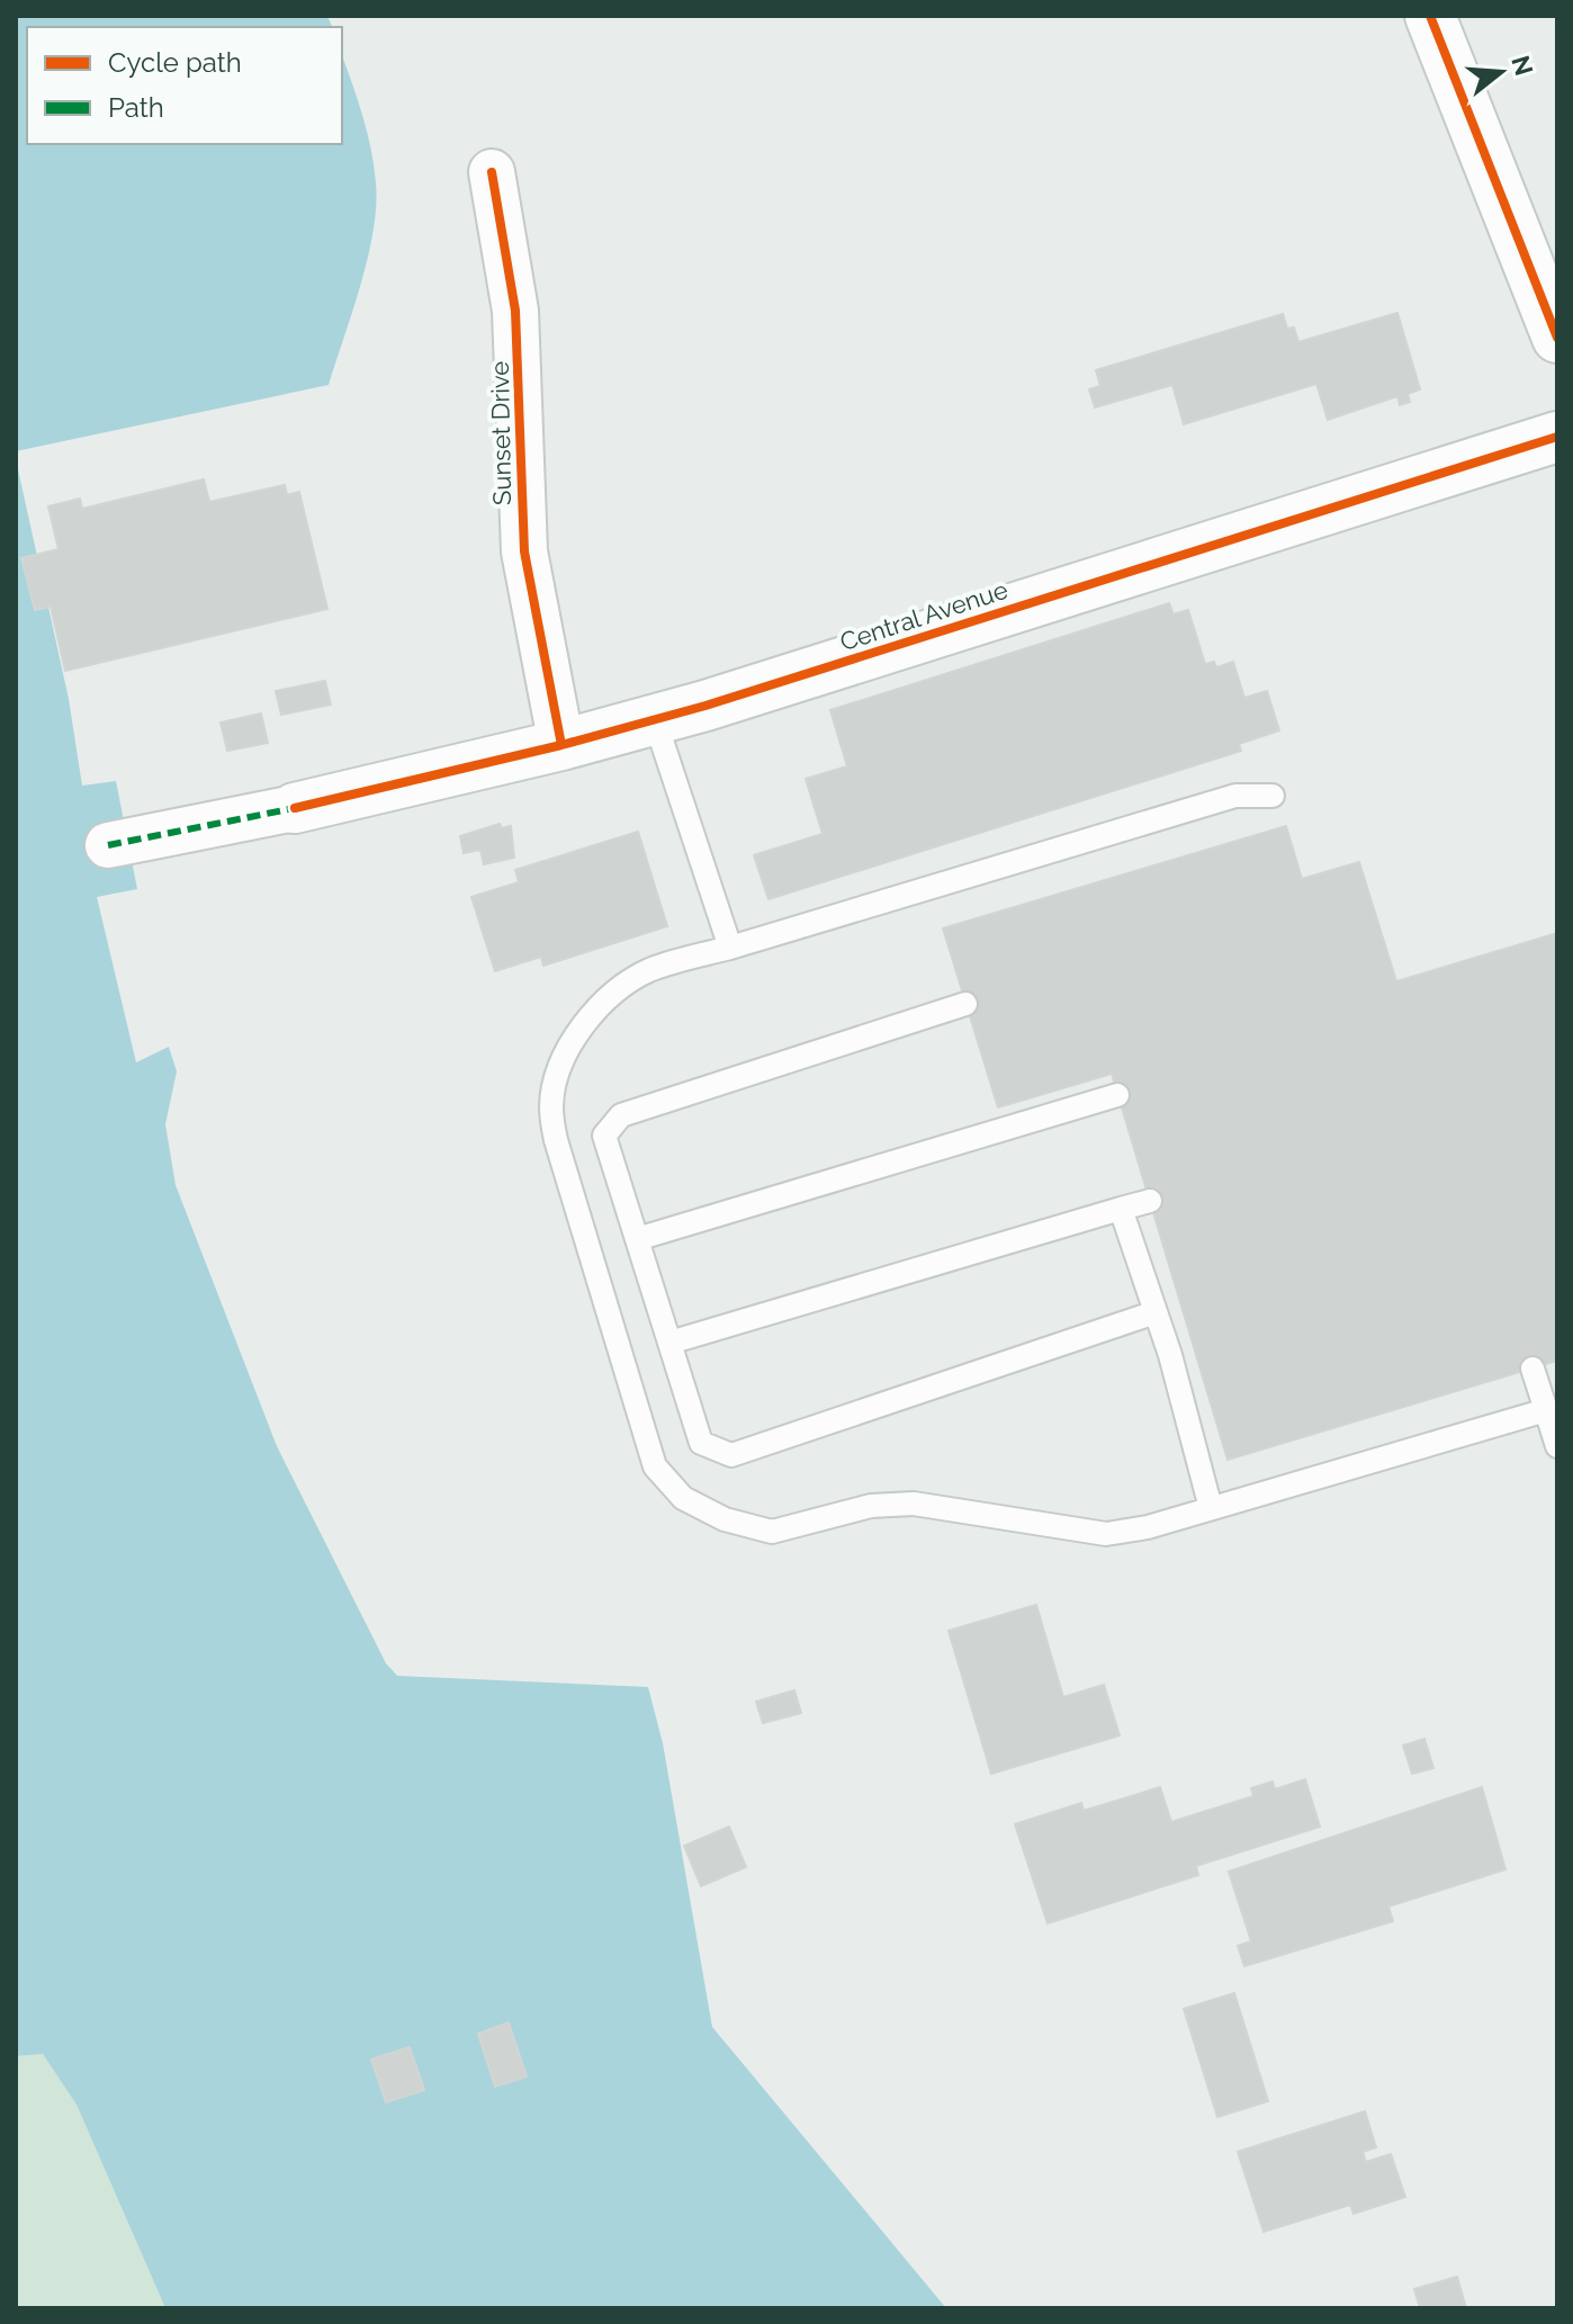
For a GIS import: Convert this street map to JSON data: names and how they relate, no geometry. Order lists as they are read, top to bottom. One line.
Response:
{"streets":{"street":["Sunset Drive","Central Avenue"]},"crossings":[["Sunset Drive","Central Avenue"]],"legend":["Cycle path","Path"],"north":"right"}
